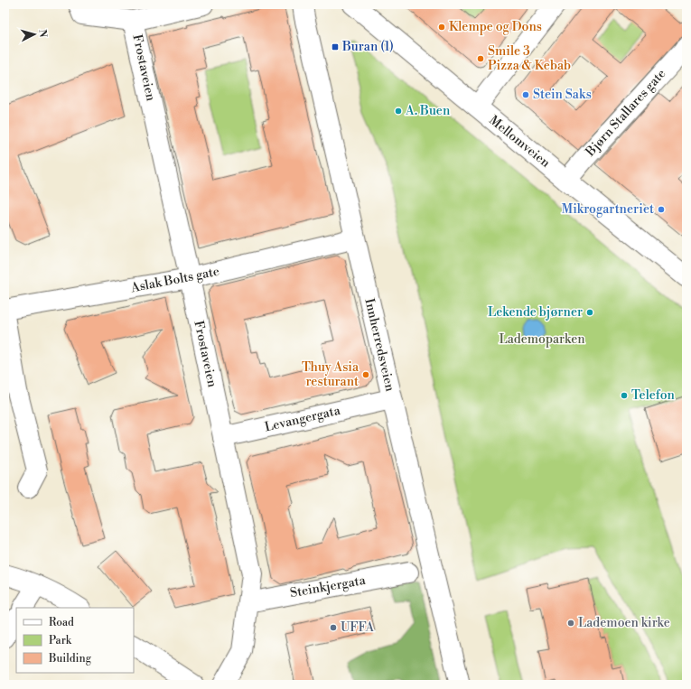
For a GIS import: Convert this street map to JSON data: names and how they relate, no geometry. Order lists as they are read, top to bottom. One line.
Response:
{"streets":{"street":["Frostaveien","Bjørn Stallares gate","Mellomveien","Aslak Bolts gate","Innherredsveien","Levangergata","Steinkjergata"]},"crossings":[["Frostaveien","Aslak Bolts gate"],["Frostaveien","Levangergata"],["Frostaveien","Steinkjergata"],["Bjørn Stallares gate","Mellomveien"]],"parks":["Lademoparken"],"places":{"other":["Klempe og Dons","Smile 3 Pizza & Kebab","Stein Saks","A. Buen","Mikrogartneriet","Lekende bjørner","Thuy Asia resturant","Telefon","Lademoen kirke","UFFA"],"transit":["Buran (1)"]},"legend":["Road","Park","Building"],"north":"right"}
